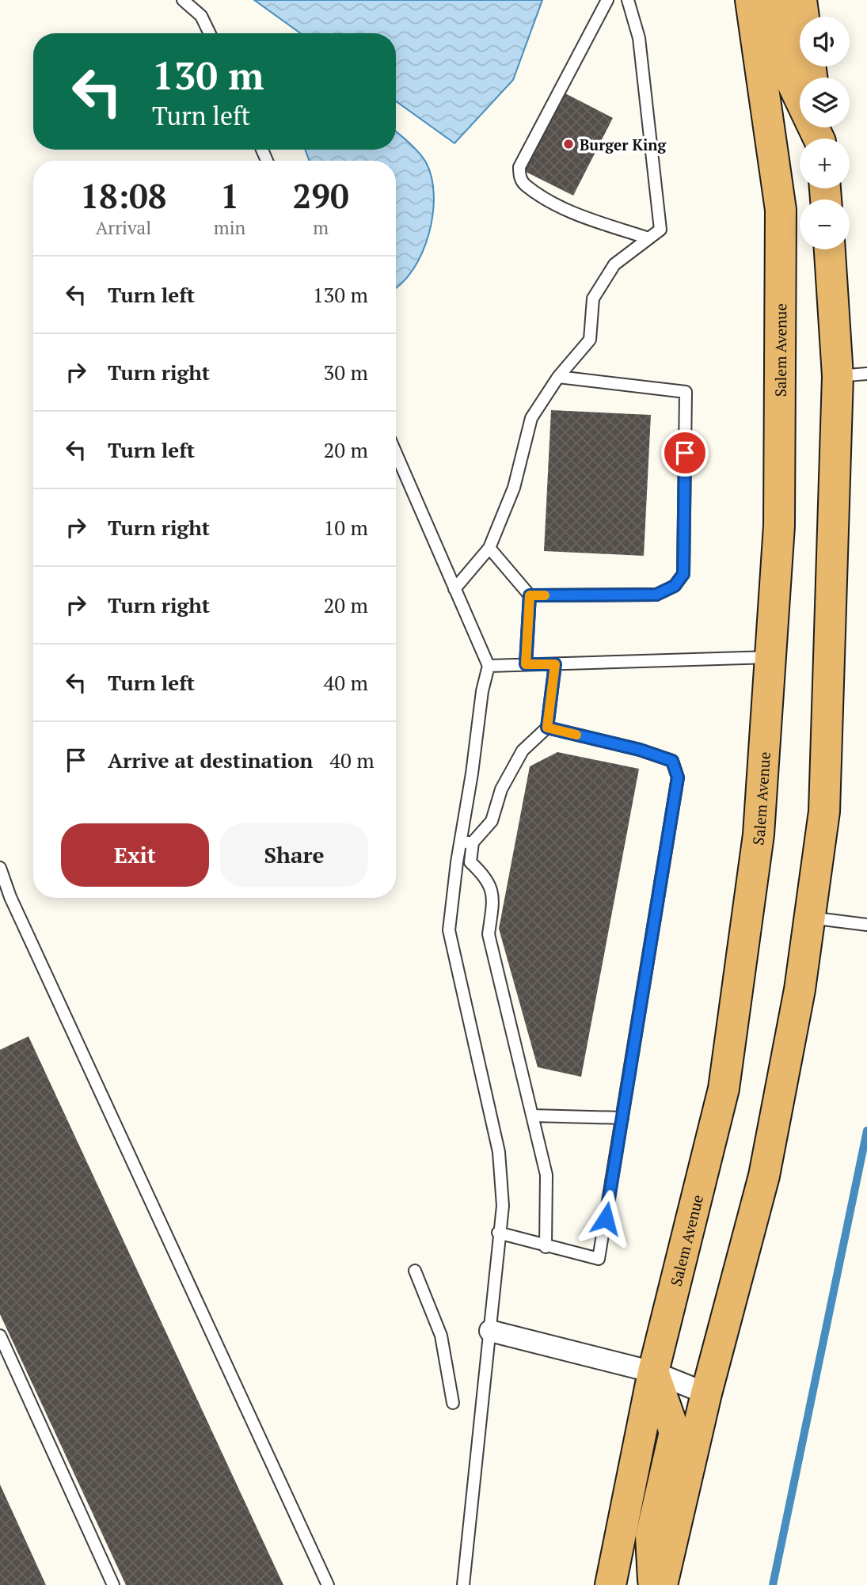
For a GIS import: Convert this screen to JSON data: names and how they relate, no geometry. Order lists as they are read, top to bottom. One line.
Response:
{"streets":{"highway":["Salem Avenue"]},"places":["Burger King"],"page":{"map_buttons":["+","−"],"turn":["130 m","Turn left"],"eta":["18:08","Arrival","1","min","290","m"],"list":[{"name":"Turn left","value":"130 m"},{"name":"Turn right","value":"30 m"},{"name":"Turn left","value":"20 m"},{"name":"Turn right","value":"10 m"},{"name":"Turn right","value":"20 m"},{"name":"Turn left","value":"40 m"},{"name":"Arrive at destination","value":"40 m"}],"buttons":["Exit","Share"]}}
